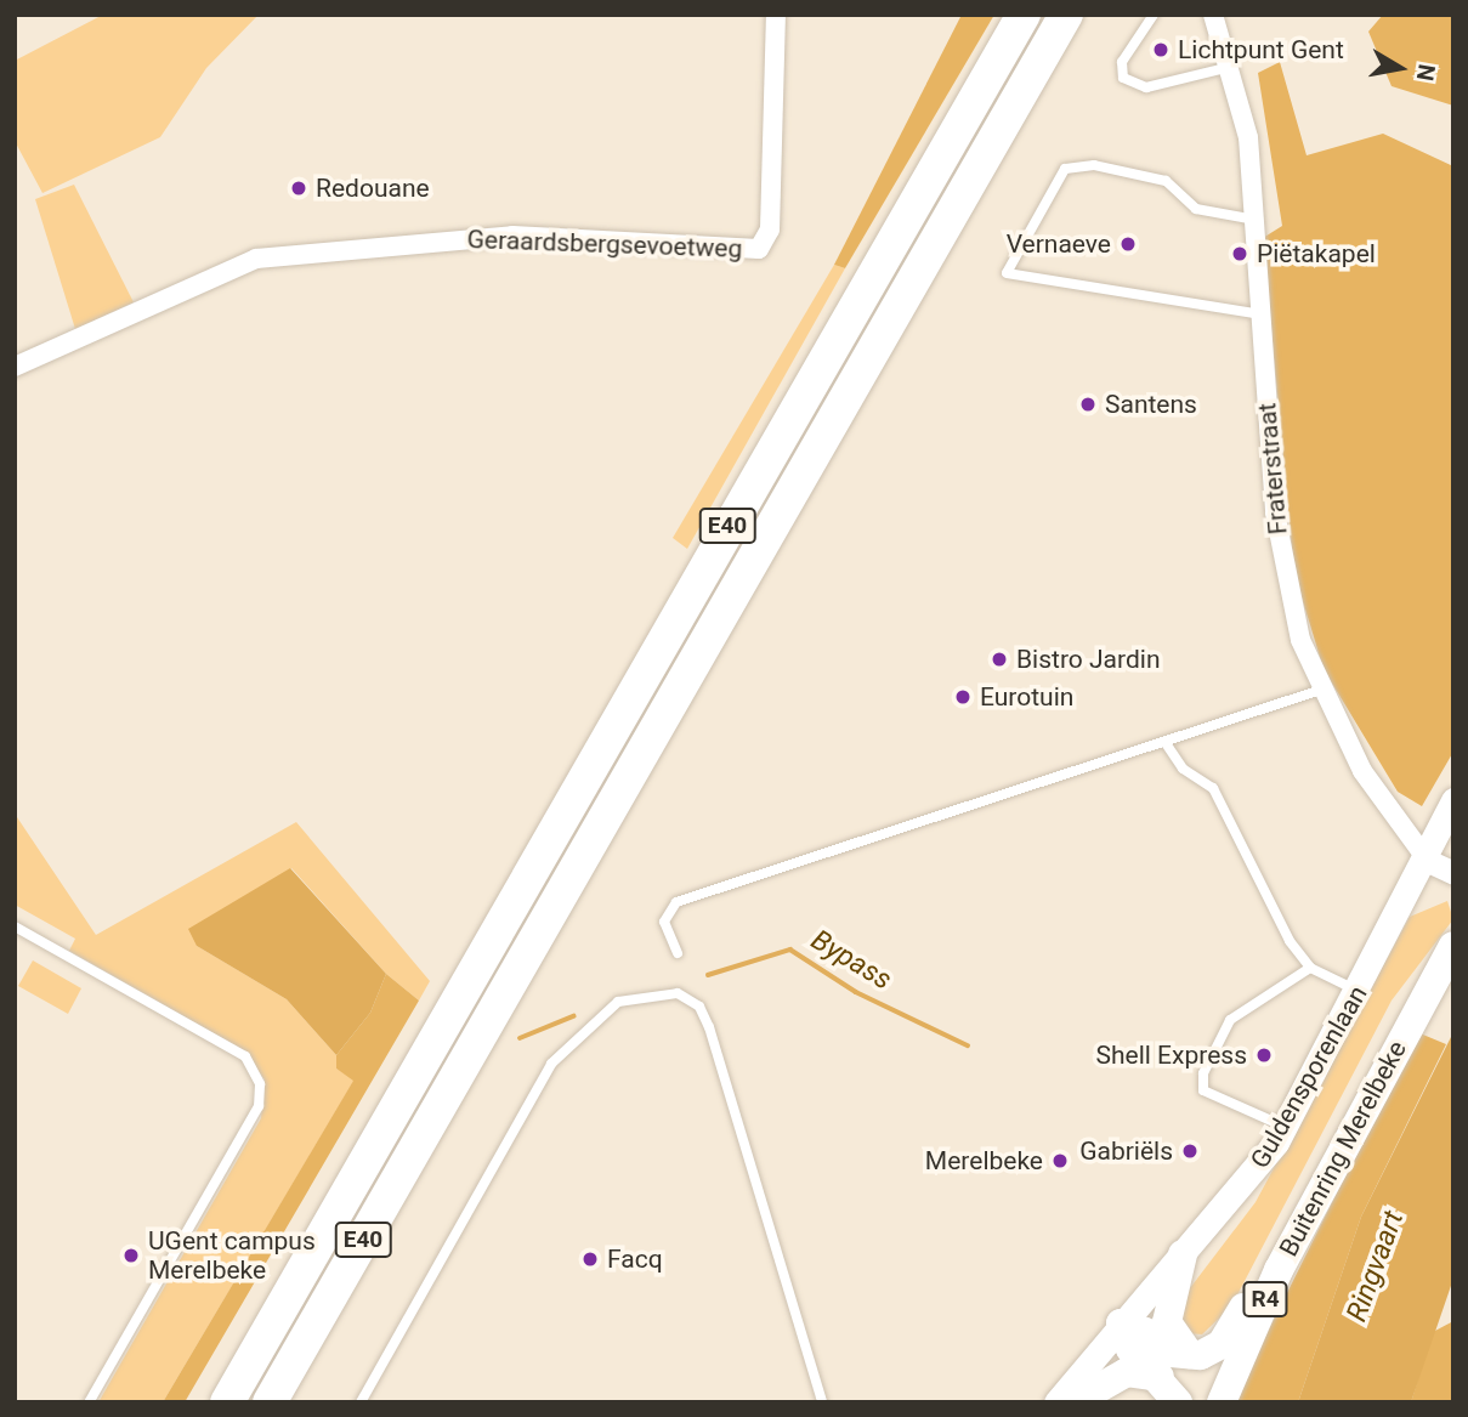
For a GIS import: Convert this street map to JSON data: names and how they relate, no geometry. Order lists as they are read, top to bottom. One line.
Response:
{"streets":{"highway":["E40","Buitenring Merelbeke","R4"],"main road":["Guldensporenlaan"],"street":["Geraardsbergsevoetweg","Fraterstraat"]},"crossings":[["Fraterstraat","Guldensporenlaan"]],"water":["Bypass","Ringvaart"],"places":["Lichtpunt Gent","Redouane","Vernaeve","Piëtakapel","Santens","Bistro Jardin","Eurotuin","Shell Express","Gabriëls","Merelbeke","UGent campus Merelbeke","Facq"],"north":"right"}
